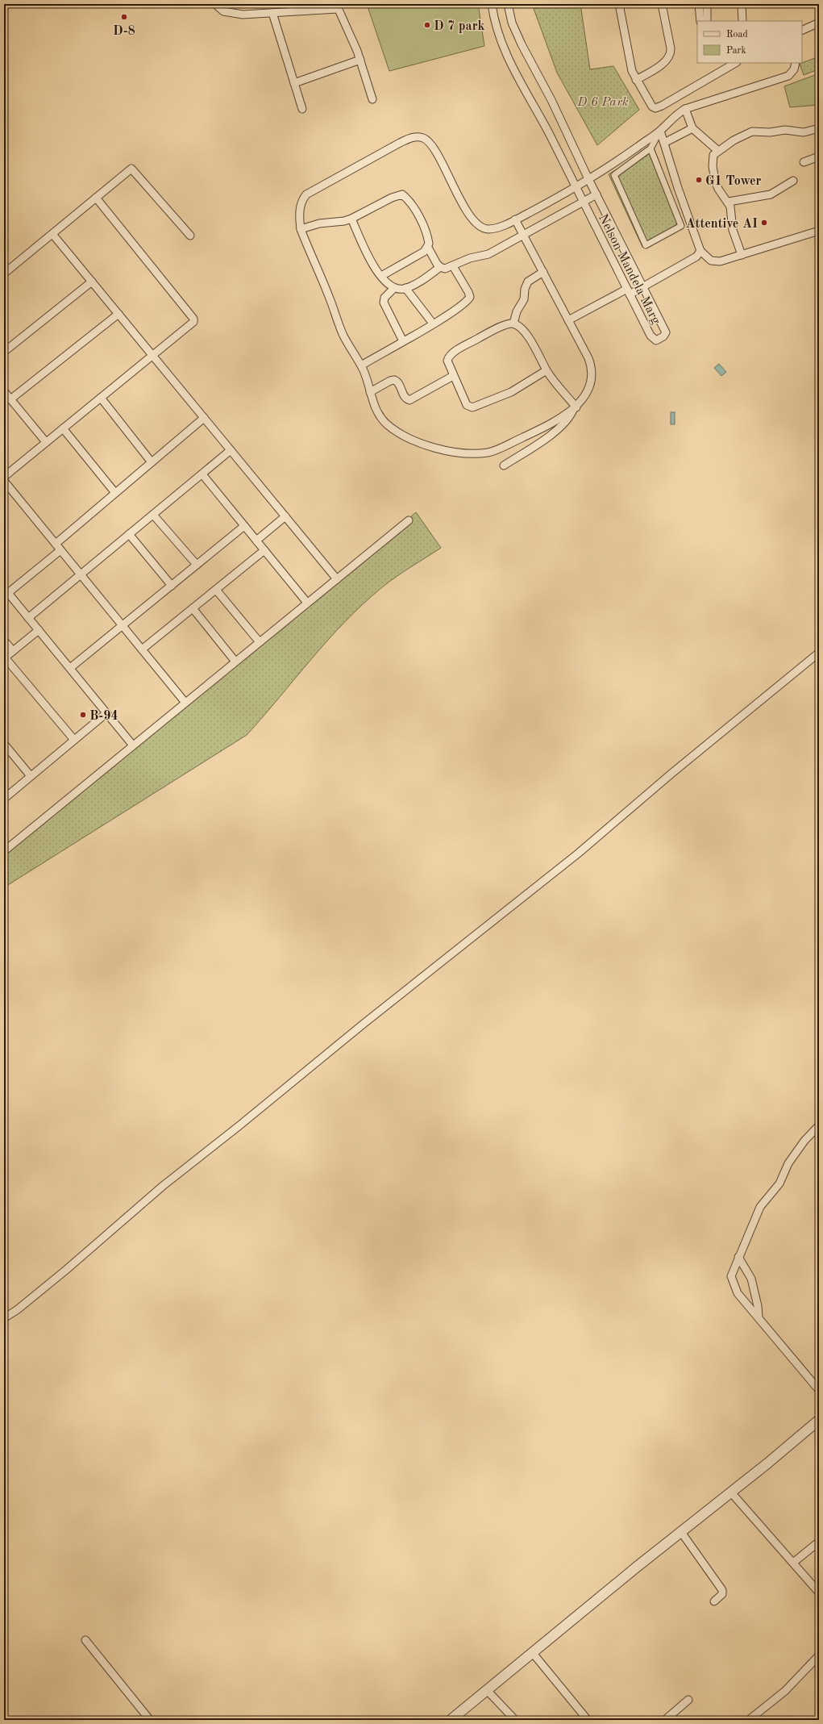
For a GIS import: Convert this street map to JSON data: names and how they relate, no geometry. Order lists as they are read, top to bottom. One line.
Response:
{"streets":{"street":["Nelson Mandela Marg"]},"parks":["D 6 Park"],"places":["D-8","D 7 park","G1 Tower","Attentive AI","B-94"],"legend":["Road","Park"]}
